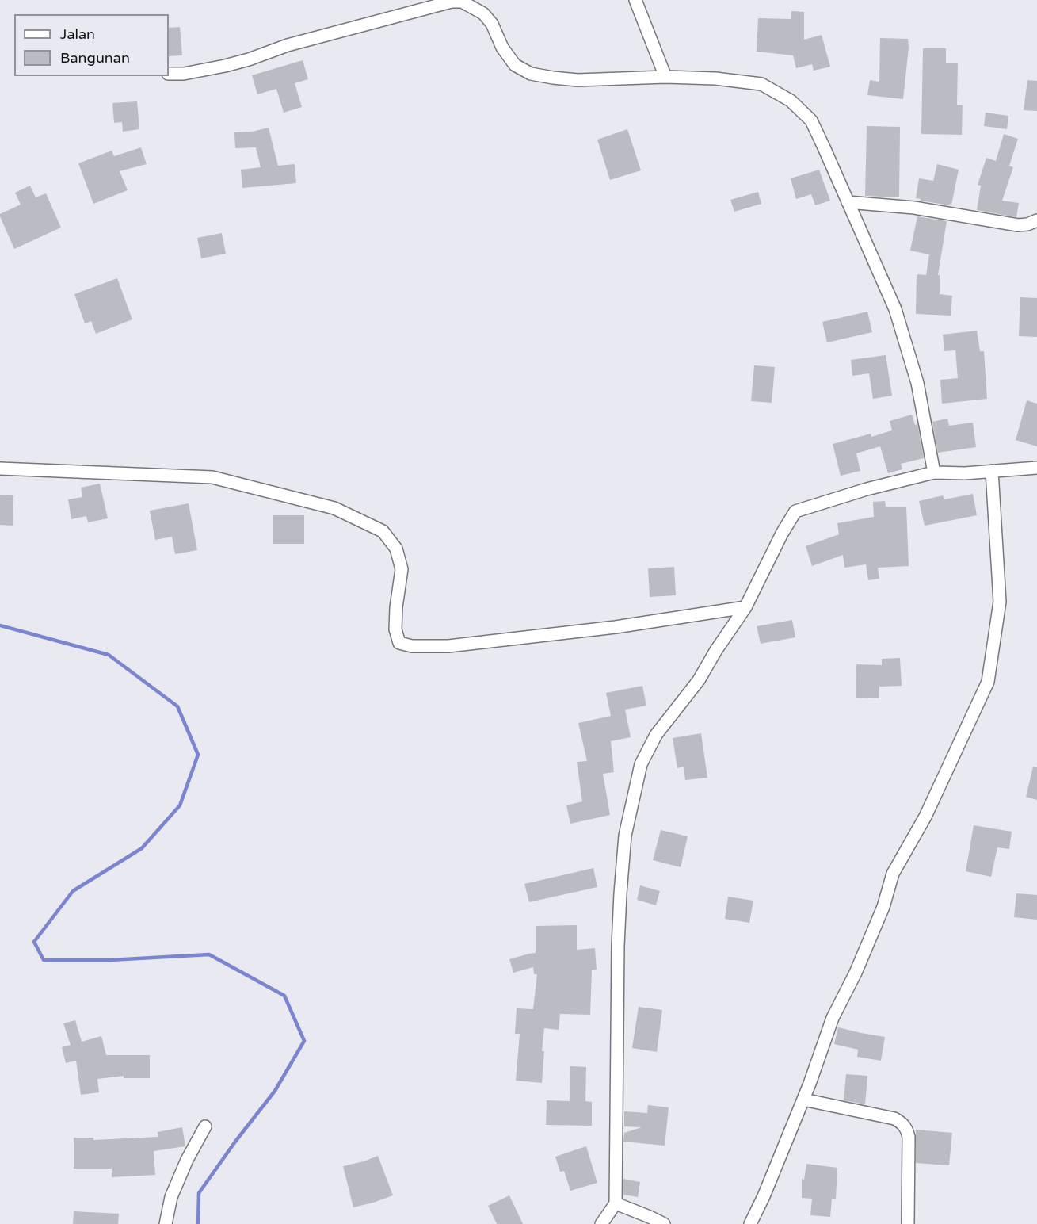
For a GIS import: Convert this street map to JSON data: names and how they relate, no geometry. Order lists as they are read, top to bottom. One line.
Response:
{"legend":["Jalan","Bangunan"]}
